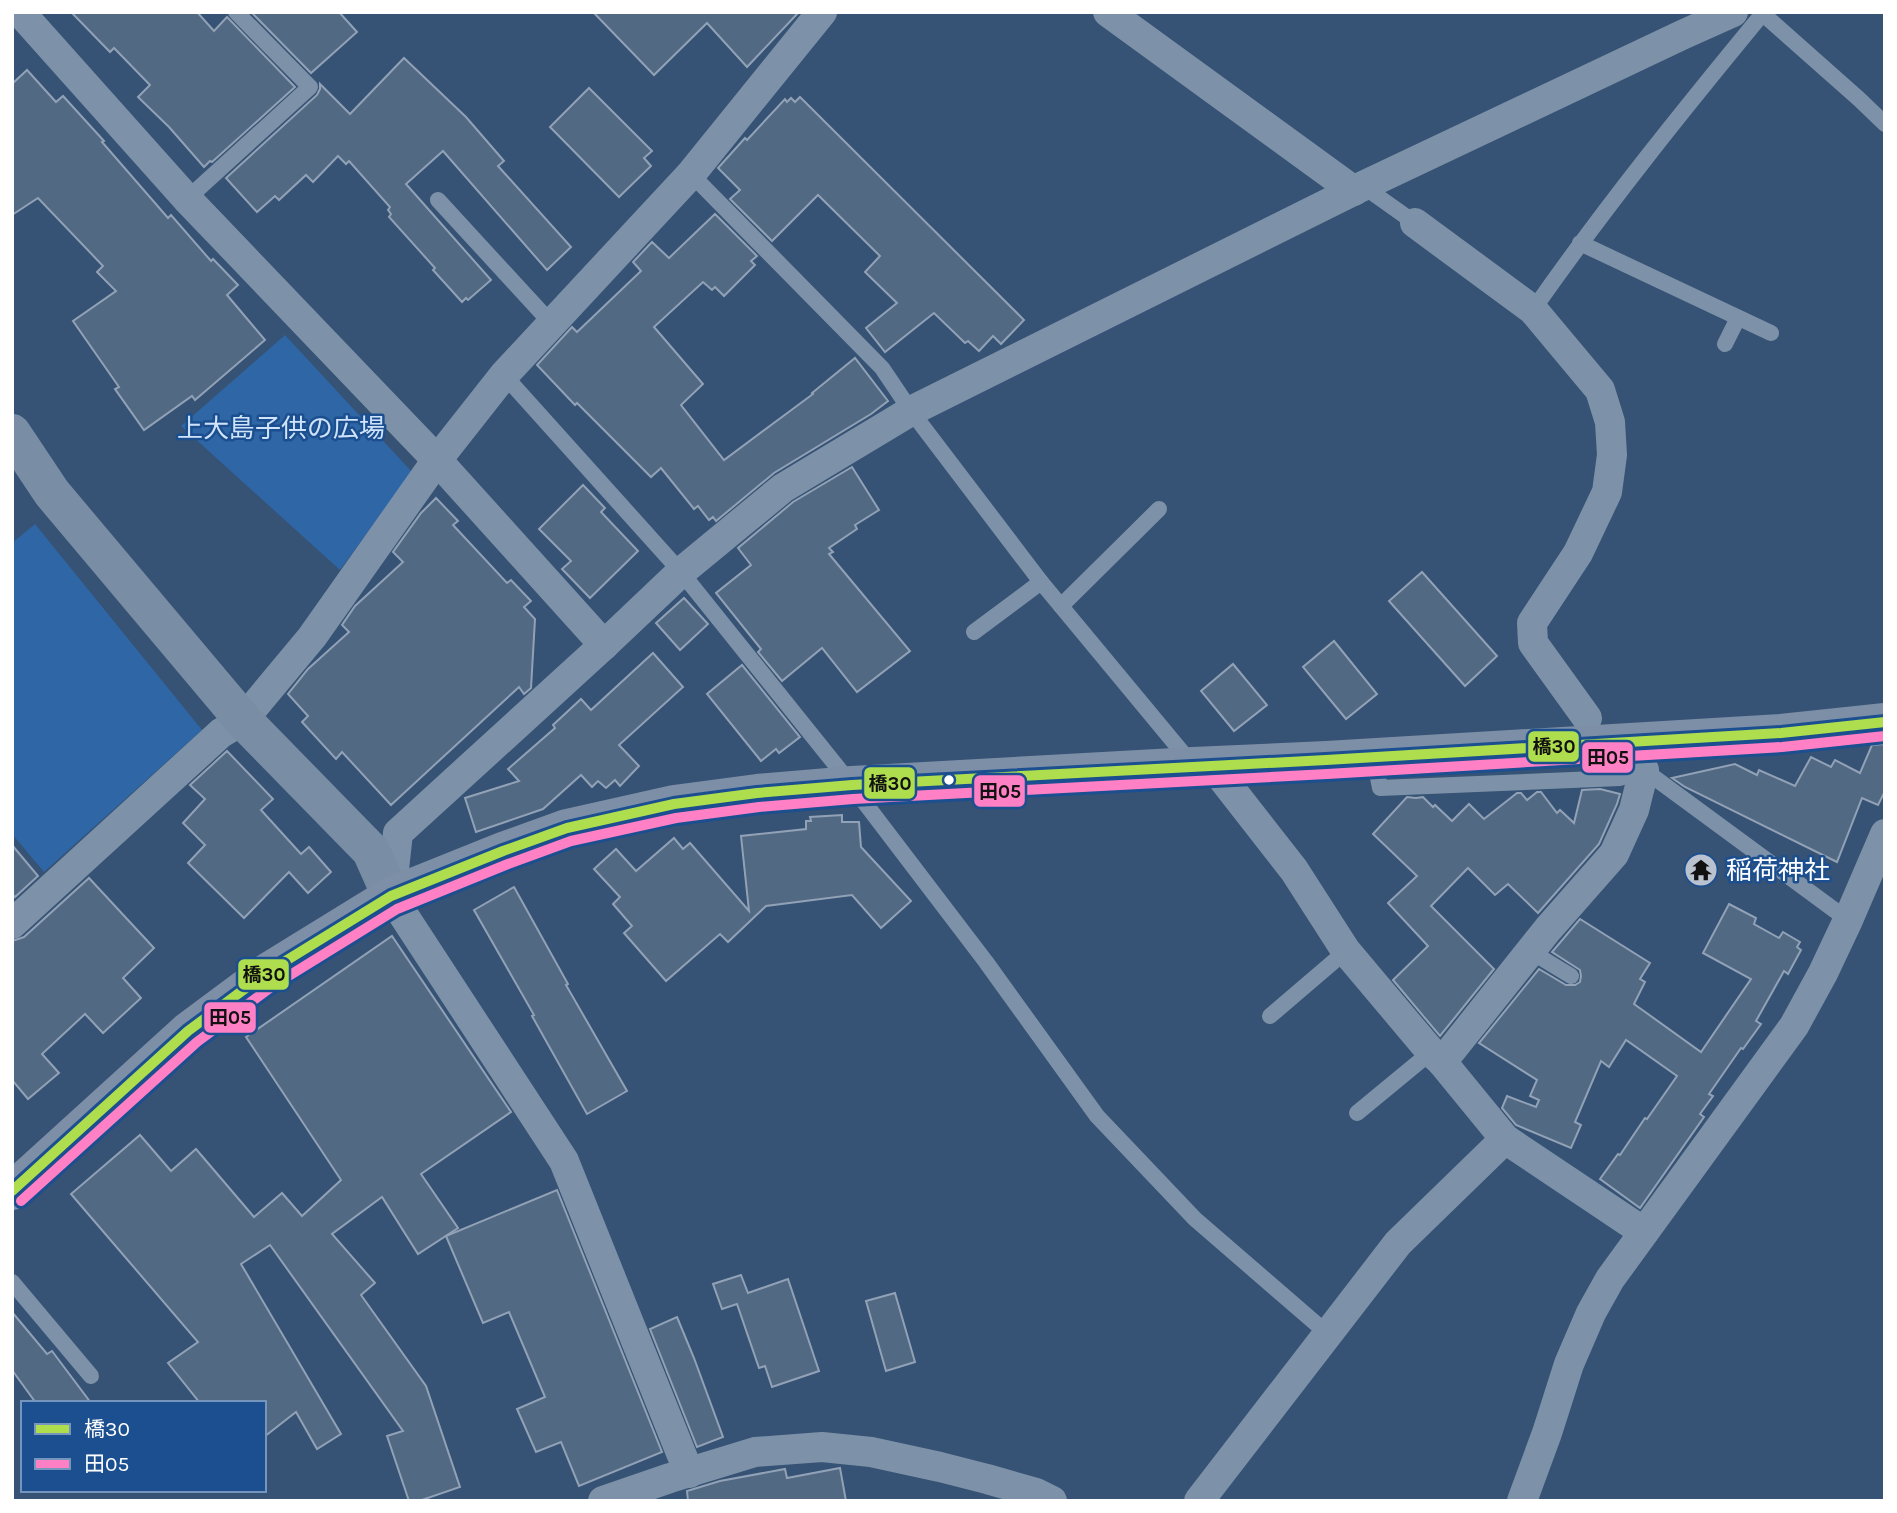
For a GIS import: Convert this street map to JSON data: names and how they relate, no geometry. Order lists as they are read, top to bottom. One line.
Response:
{"parks":["上大島子供の広場"],"places":{"temple":["稲荷神社"]},"lines":["transit line 橋30","transit line 田05"],"legend":["橋30","田05"]}
